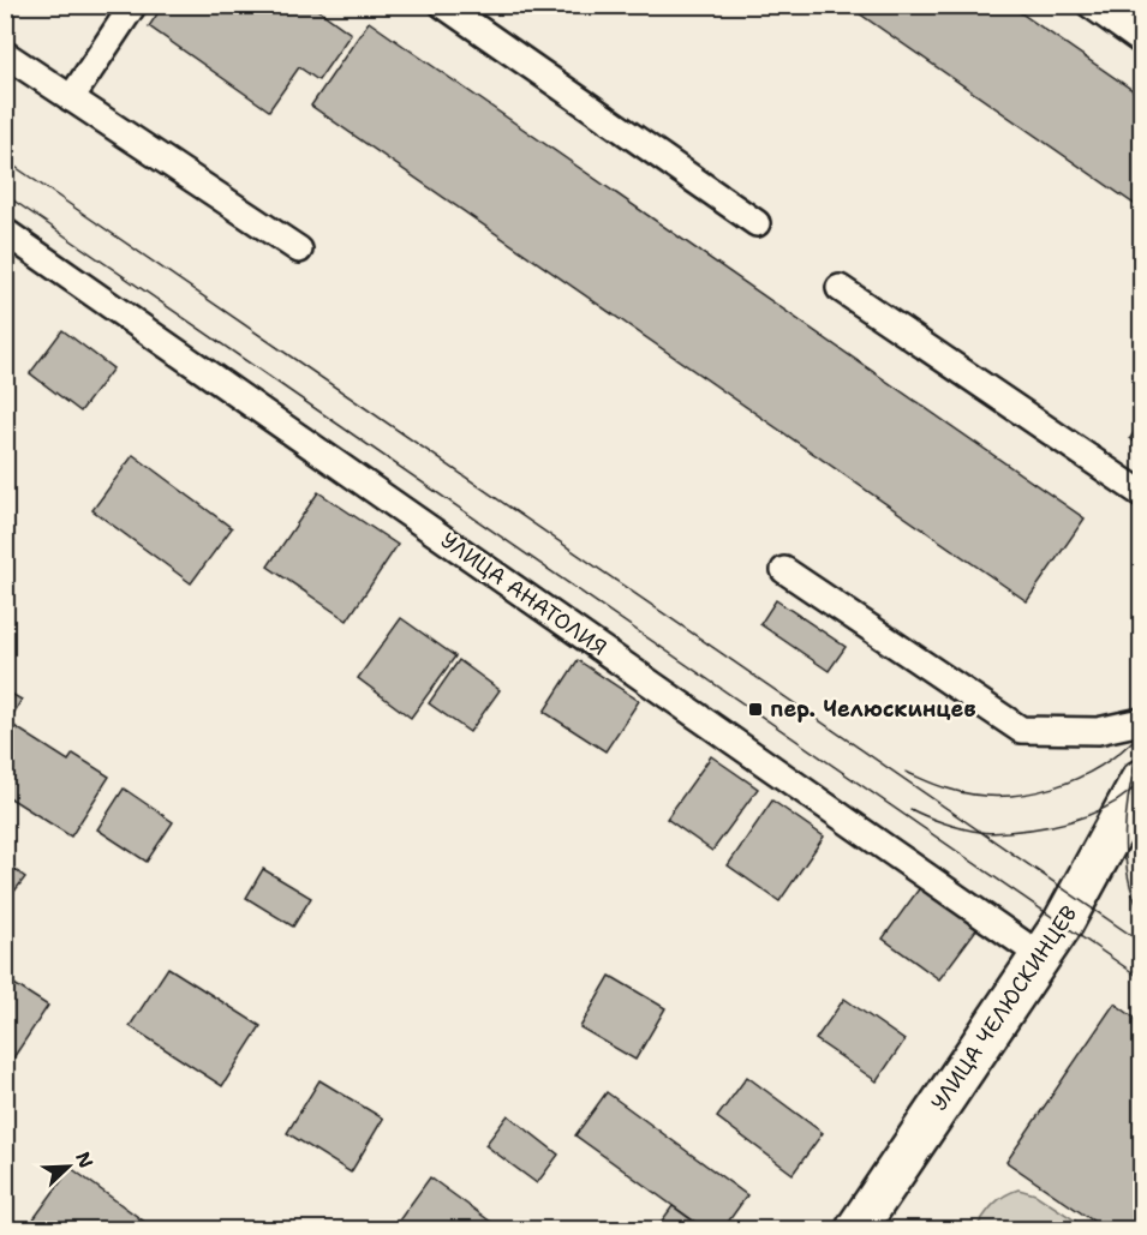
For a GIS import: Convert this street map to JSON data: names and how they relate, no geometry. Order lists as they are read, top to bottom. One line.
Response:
{"streets":{"main road":["УЛИЦА ЧЕЛЮСКИНЦЕВ"],"lane":["УЛИЦА АНАТОЛИЯ"]},"crossings":[["УЛИЦА АНАТОЛИЯ","УЛИЦА ЧЕЛЮСКИНЦЕВ"]],"places":{"transit":["пер. Челюскинцев"]},"north":"top right"}
